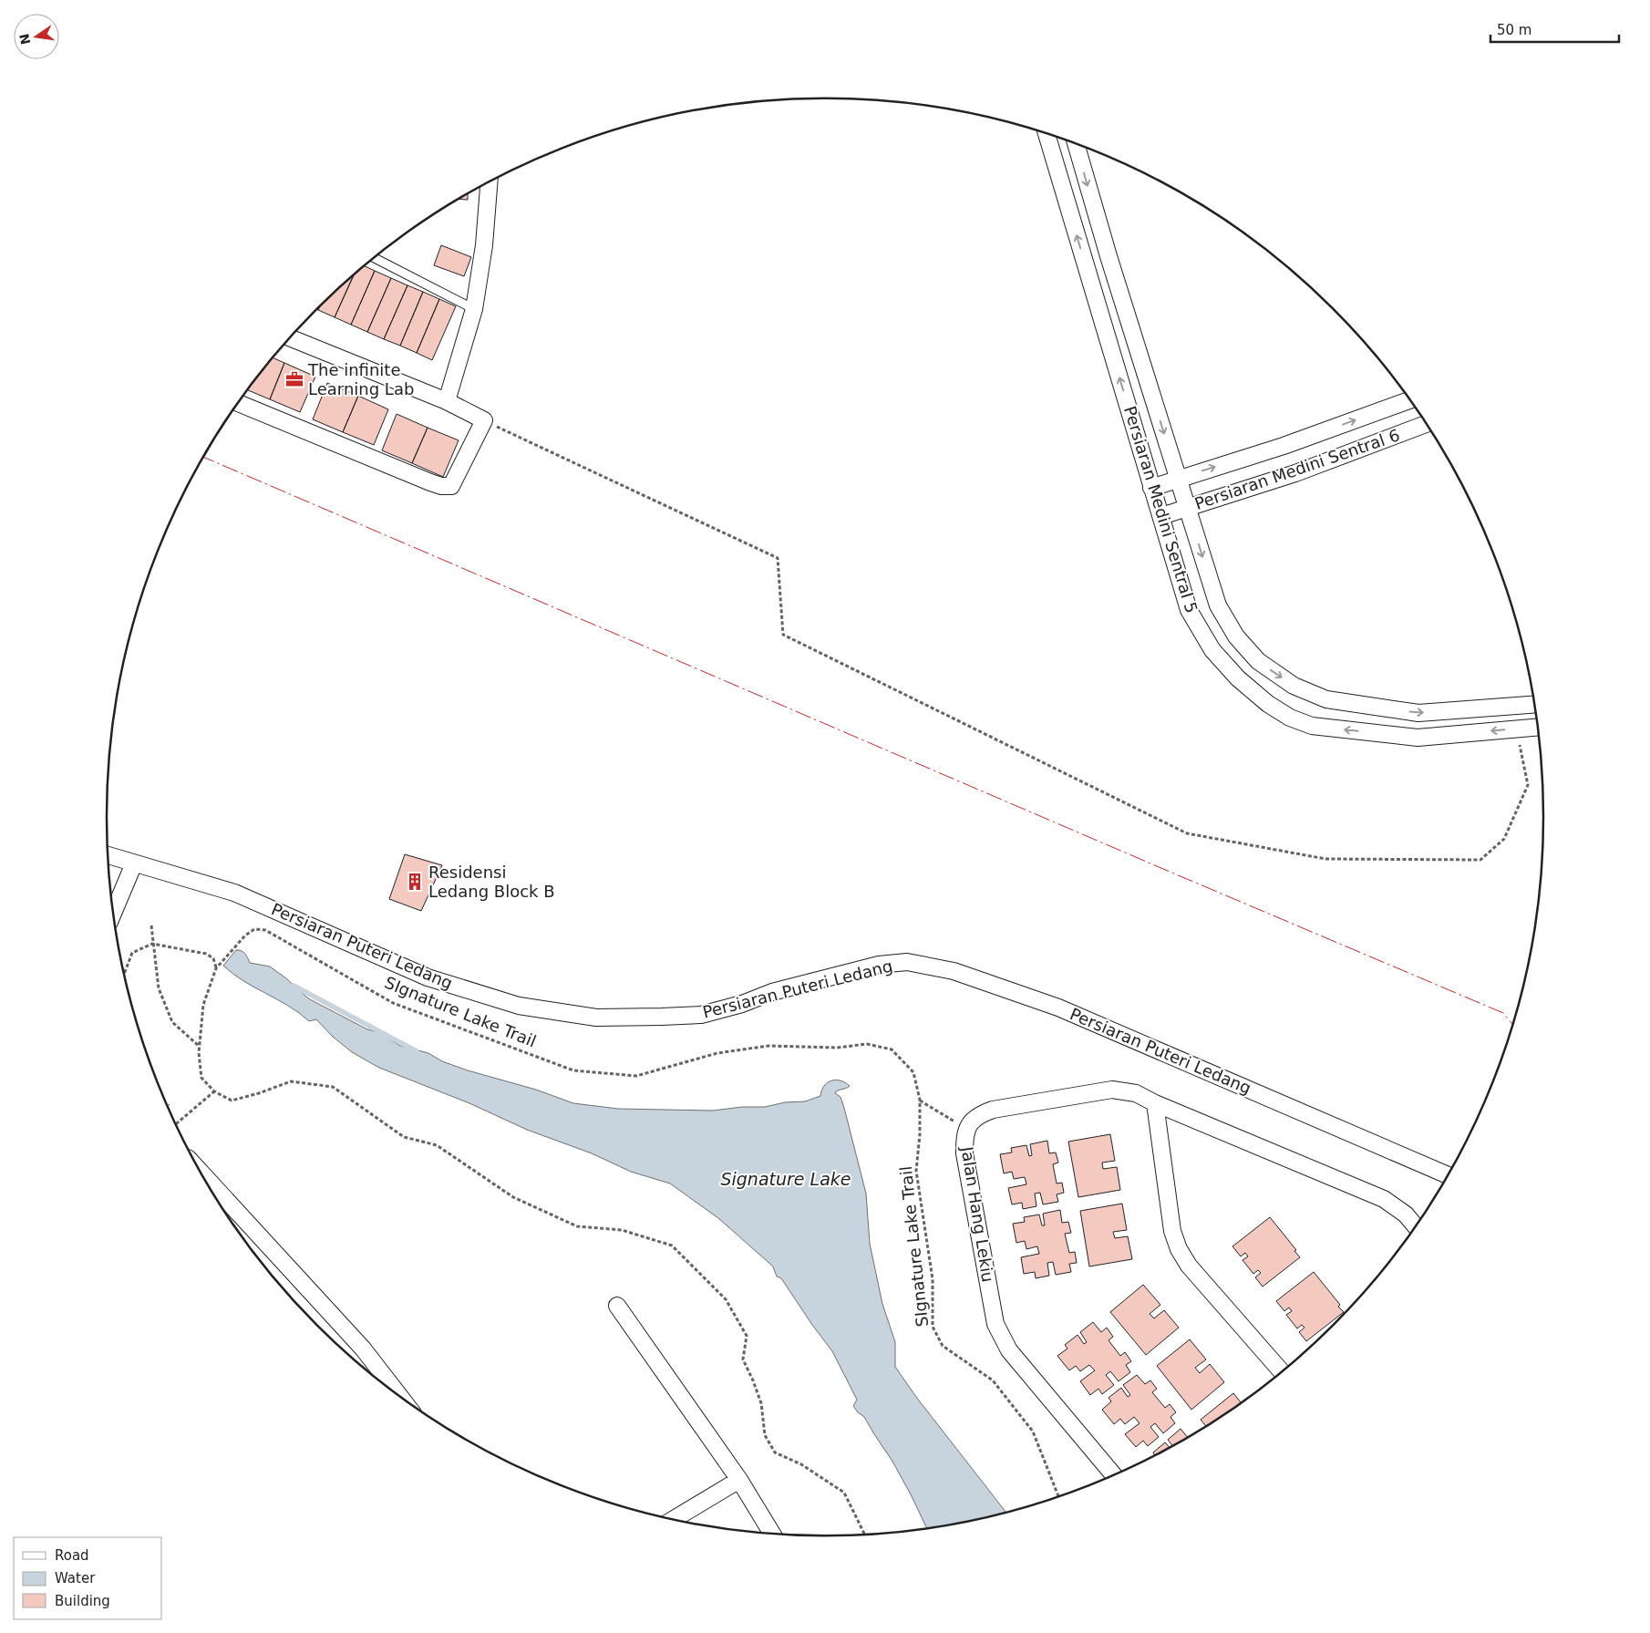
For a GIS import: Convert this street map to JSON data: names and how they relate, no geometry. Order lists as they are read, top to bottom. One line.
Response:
{"streets":{"street":["Persiaran Medini Sentral 6","Persiaran Medini Sentral 5","Persiaran Puteri Ledang","Jalan Hang Lekiu"],"path":["SIgnature Lake Trail"]},"crossings":[["Persiaran Medini Sentral 6","Persiaran Medini Sentral 5"]],"water":["Signature Lake"],"places":{"office":["The infinite Learning Lab"],"building":["Residensi Ledang Block B"]},"legend":["Road","Water","Building"],"scale_bar":"50 m","north":"left"}
